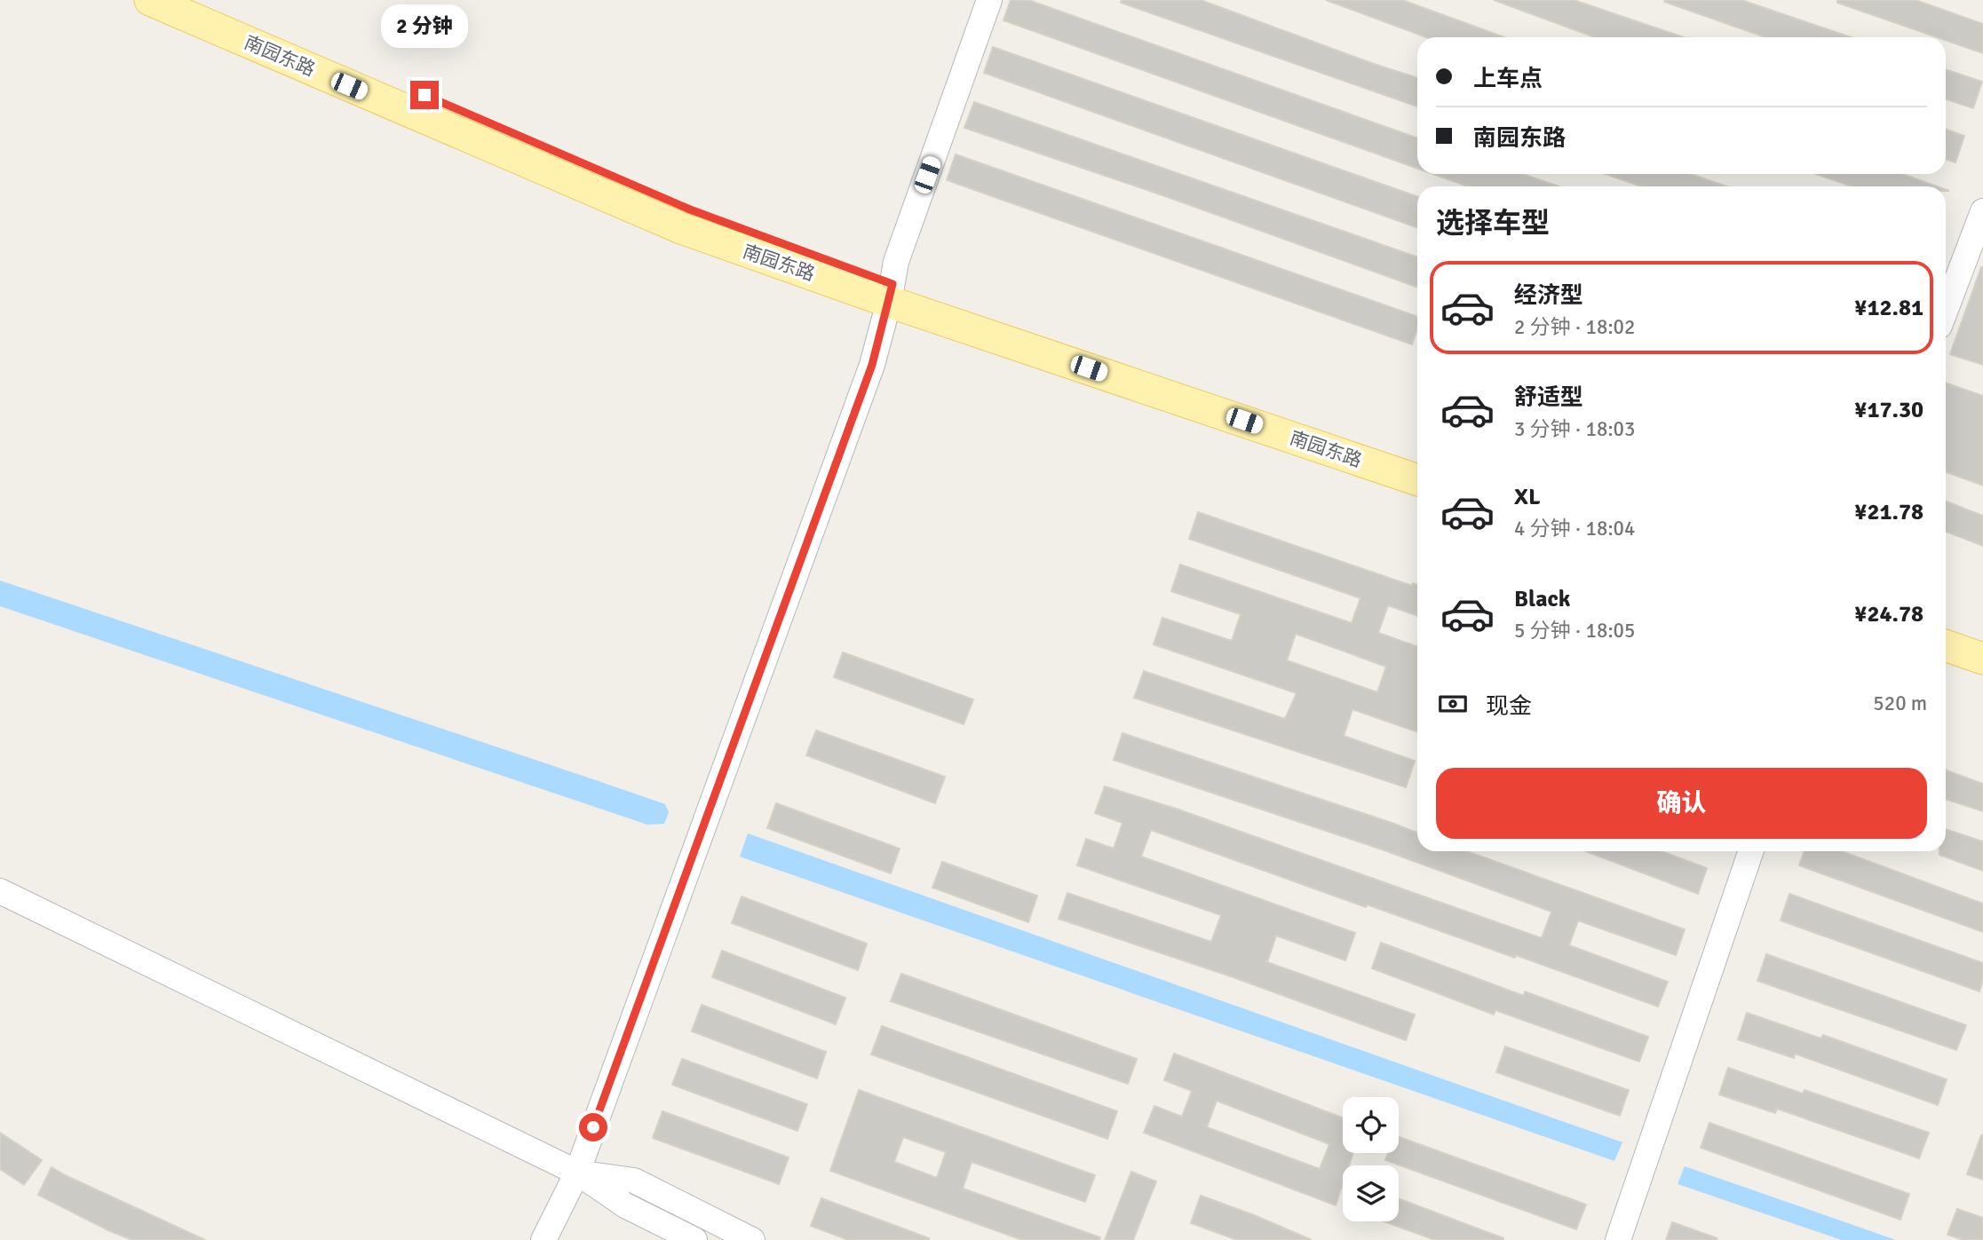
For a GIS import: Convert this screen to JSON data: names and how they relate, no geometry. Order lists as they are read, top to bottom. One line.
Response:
{"streets":{"main road":["南园东路"]},"page":{"bubble":"2 分钟","banner":["上车点","南园东路"],"heading":"选择车型","list":[{"name":"经济型","note":"2 分钟 · 18:02","value":"¥12.81"},{"name":"舒适型","note":"3 分钟 · 18:03","value":"¥17.30"},{"name":"XL","note":"4 分钟 · 18:04","value":"¥21.78"},{"name":"Black","note":"5 分钟 · 18:05","value":"¥24.78"}],"pay":["现金","520 m"],"buttons":"确认"}}
